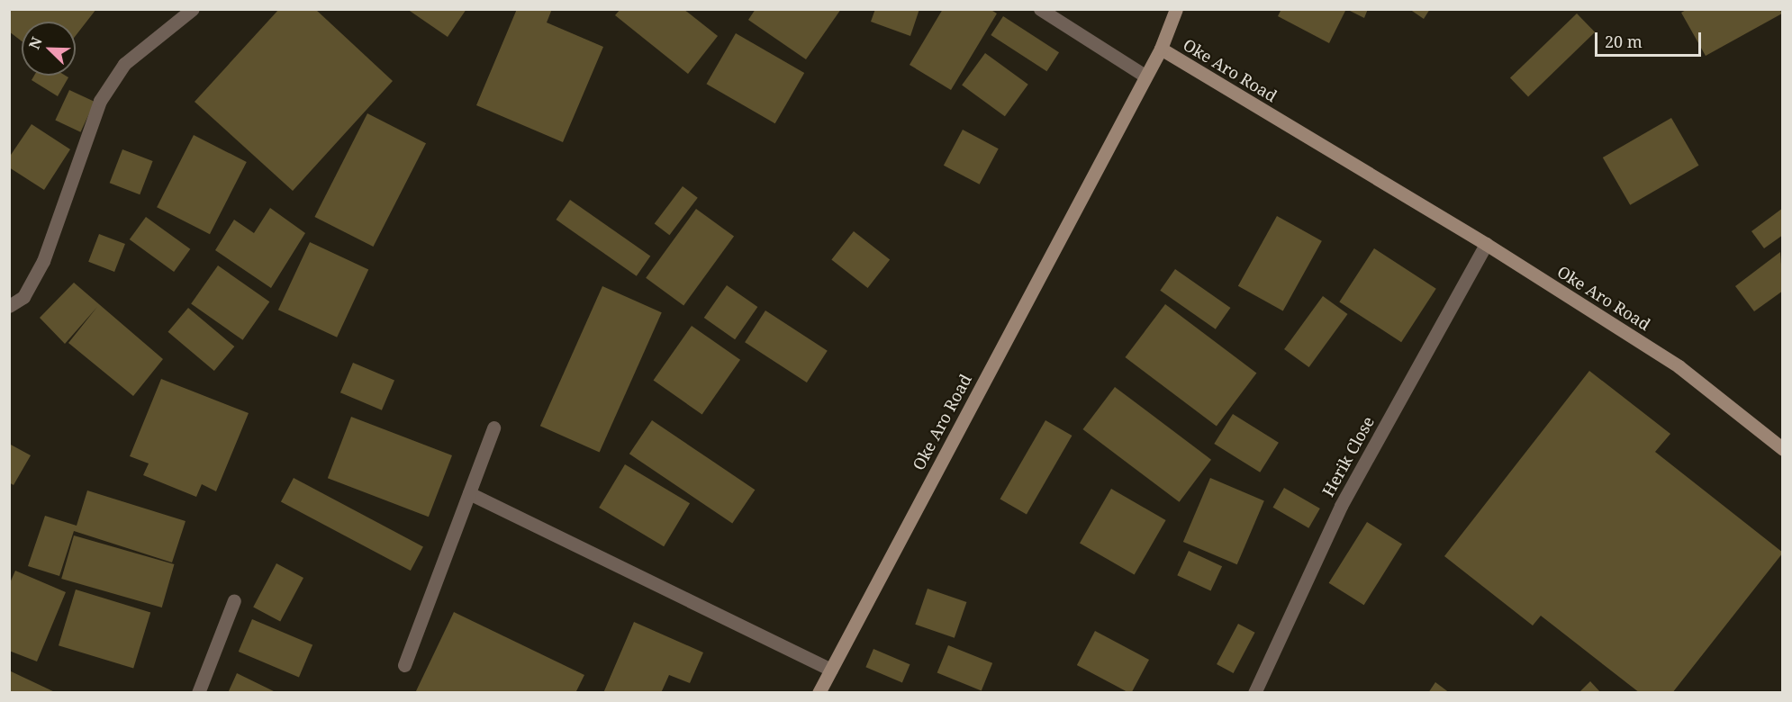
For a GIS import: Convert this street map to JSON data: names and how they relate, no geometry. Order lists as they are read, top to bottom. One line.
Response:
{"streets":{"main road":["Oke Aro Road"],"street":["Herik Close"]},"crossings":[["Oke Aro Road","Herik Close"]],"scale_bar":"20 m","north":"top left"}
